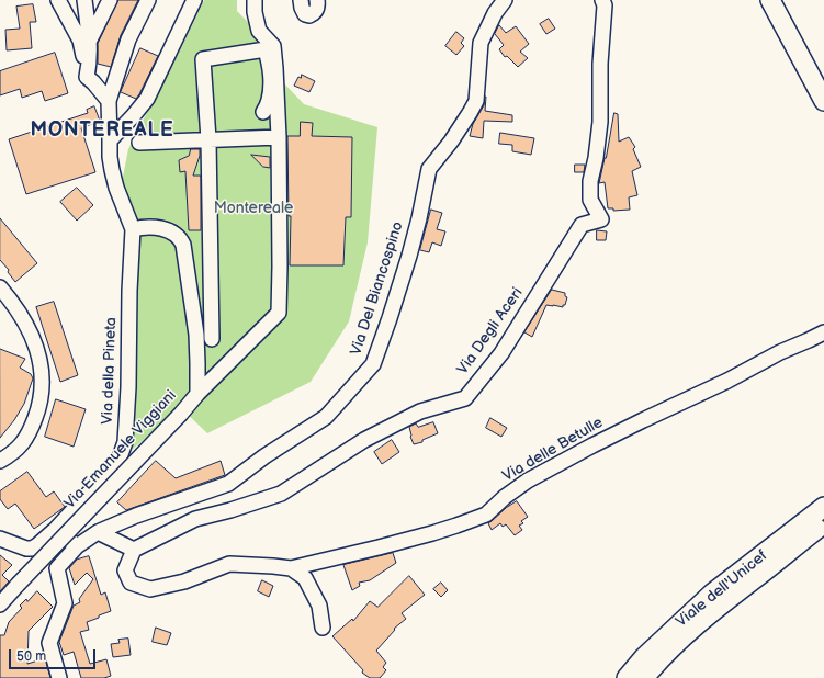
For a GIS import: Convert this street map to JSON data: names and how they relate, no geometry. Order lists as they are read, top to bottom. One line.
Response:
{"streets":{"main road":["Viale dell'Unicef"],"street":["Via Del Biancospino","Via Degli Aceri","Via della Pineta","Via Emanuele Viggiani","Via delle Betulle"]},"crossings":[["Via Degli Aceri","Via delle Betulle"],["Via della Pineta","Via Emanuele Viggiani"]],"districts":["MONTEREALE"],"parks":["Montereale"],"scale_bar":"50 m"}
